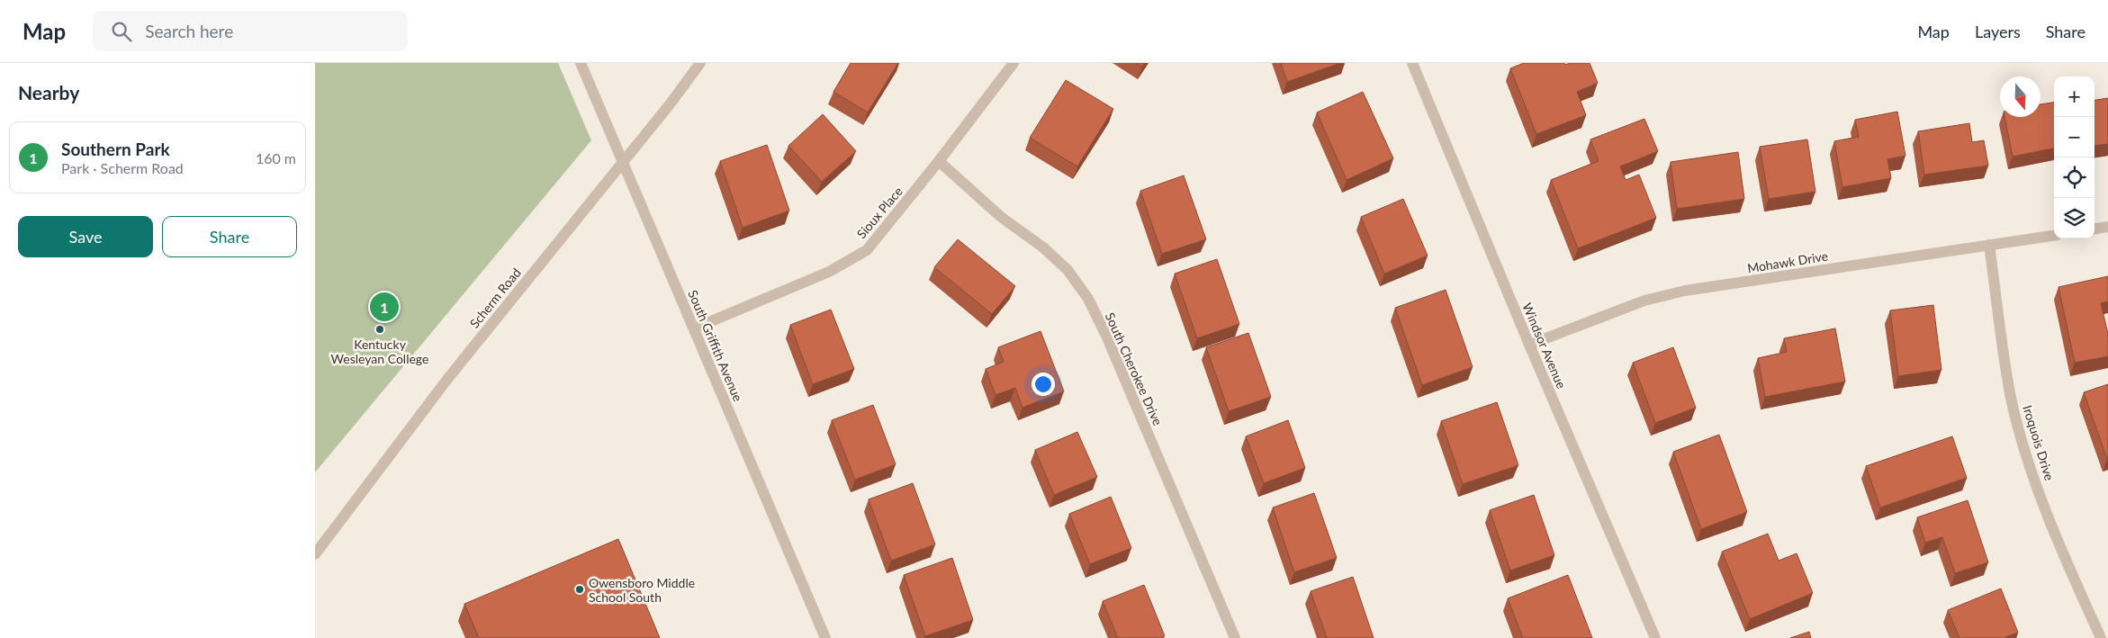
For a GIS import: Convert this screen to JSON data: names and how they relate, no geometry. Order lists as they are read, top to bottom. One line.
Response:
{"streets":{"street":["Sioux Place","Mohawk Drive","Scherm Road","South Griffith Avenue","Windsor Avenue","South Cherokee Drive","Iroquois Drive"]},"crossings":[["Sioux Place","South Griffith Avenue"],["Sioux Place","South Cherokee Drive"],["Mohawk Drive","Windsor Avenue"],["Mohawk Drive","Iroquois Drive"],["Scherm Road","South Griffith Avenue"]],"places":["Kentucky Wesleyan College","Owensboro Middle School South"],"north":"bottom","page":{"header":"Map","search":"Search here","nav":["Map","Layers","Share"],"heading":"Nearby","map_buttons":["+","−"],"list":[{"mark":"1","name":"Southern Park","note":"Park · Scherm Road","value":"160 m"}],"buttons":["Save","Share"],"pins":"1"}}
